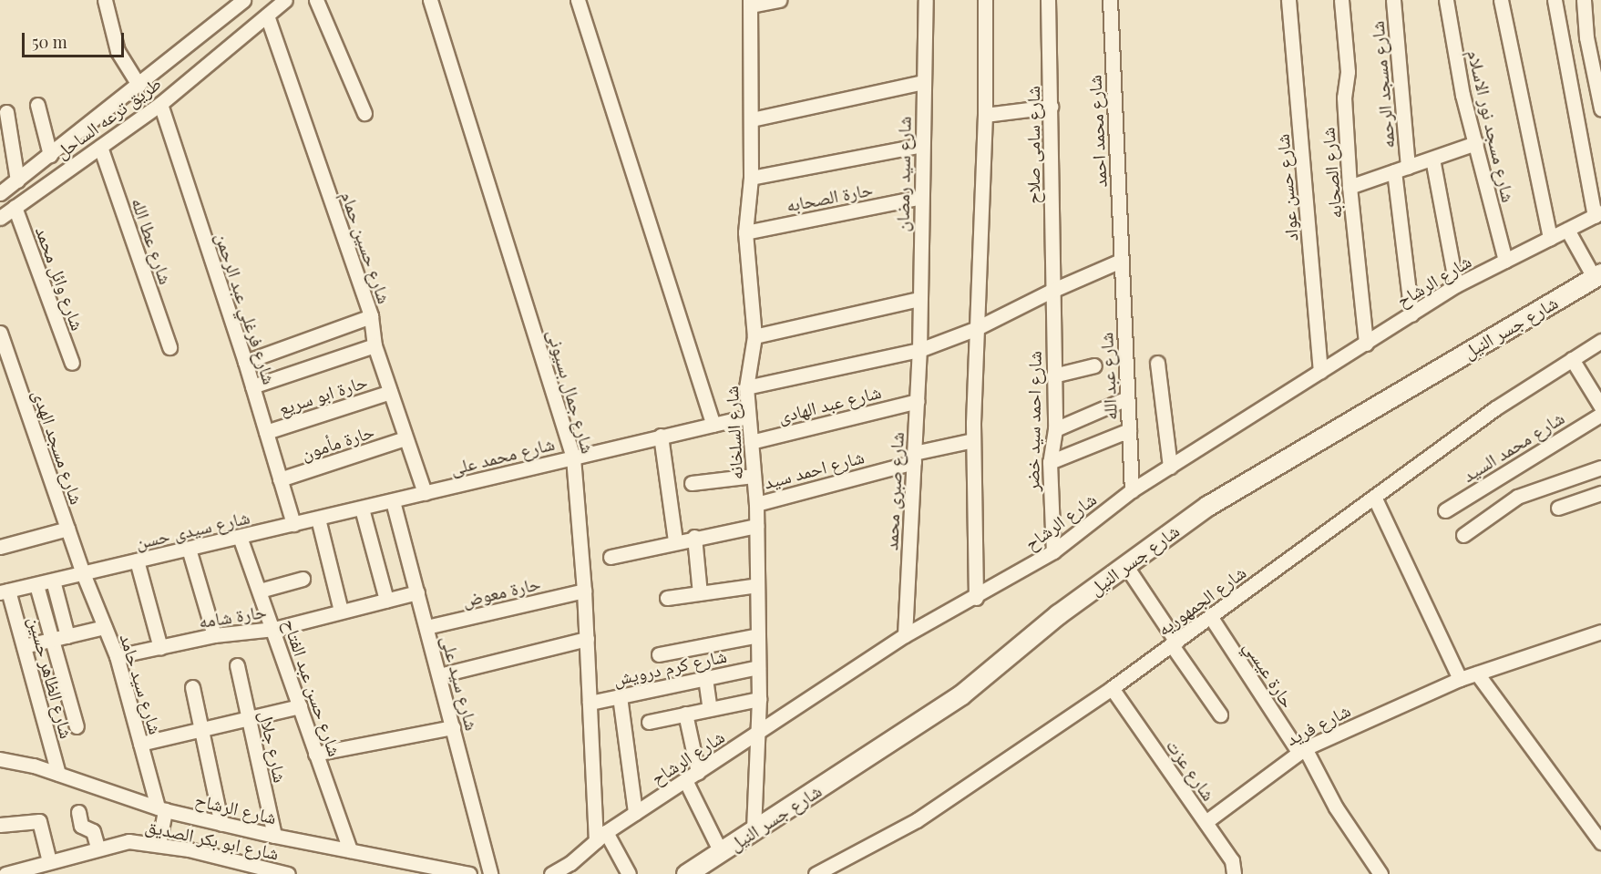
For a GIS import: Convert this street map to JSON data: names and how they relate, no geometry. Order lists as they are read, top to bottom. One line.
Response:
{"streets":{"street":["شارع مسجد الرحمه","طريق ترعه الساحل","شارع مسجد نور الاسلام","شارع محمد احمد","شارع سامى صلاح","شارع الصحابه","شارع سيد رمضان","شارع حسن عواد","حارة الصحابه","شارع عطا الله","شارع حسين حمام","شارع وائل محمد","شارع الرشاح","شارع فرغلي عبد الرحمن","شارع جسر النيل","شارع عبد الله","شارع جمال بسيونى","حارة ابو سريع","شارع عبد الهادى","شارع احمد سيد خضر","شارع السلخانه","حارة مأمون","شارع محمد السيد","شارع مسجد الهدى","شارع محمد على","شارع احمد سيد","شارع صبرى محمد","شارع سيدى حسن","حارة معوض","شارع الجمهوريه","حارة شامه","شارع كرم درويش","حارة عيسي","شارع الظاهر حسين","شارع سيد على","شارع سيد حامد","شارع حسن عبد الفتاح","شارع فريد","شارع جلال","شارع عزت","شارع ابو بكر الصديق"]},"crossings":[["طريق ترعه الساحل","شارع عطا الله"],["طريق ترعه الساحل","شارع حسين حمام"],["طريق ترعه الساحل","شارع وائل محمد"],["طريق ترعه الساحل","شارع فرغلي عبد الرحمن"],["شارع مسجد نور الاسلام","شارع الرشاح"],["شارع محمد احمد","شارع عبد الله"],["شارع سامى صلاح","شارع احمد سيد خضر"],["شارع الصحابه","شارع الرشاح"],["شارع سيد رمضان","حارة الصحابه"],["شارع سيد رمضان","شارع صبرى محمد"],["شارع حسن عواد","شارع الرشاح"],["حارة الصحابه","شارع السلخانه"],["شارع حسين حمام","حارة ابو سريع"],["شارع حسين حمام","حارة مأمون"],["شارع حسين حمام","شارع محمد على"],["شارع الرشاح","شارع عبد الله"],["شارع الرشاح","شارع جمال بسيونى"],["شارع الرشاح","شارع احمد سيد خضر"],["شارع الرشاح","شارع السلخانه"],["شارع الرشاح","شارع صبرى محمد"],["شارع الرشاح","شارع الظاهر حسين"],["شارع الرشاح","شارع سيد حامد"],["شارع الرشاح","شارع حسن عبد الفتاح"],["شارع الرشاح","شارع جلال"],["شارع فرغلي عبد الرحمن","حارة ابو سريع"],["شارع فرغلي عبد الرحمن","حارة مأمون"],["شارع فرغلي عبد الرحمن","شارع سيدى حسن"],["شارع جسر النيل","شارع السلخانه"],["شارع جمال بسيونى","شارع محمد على"],["شارع جمال بسيونى","حارة معوض"],["شارع جمال بسيونى","شارع كرم درويش"],["شارع عبد الهادى","شارع السلخانه"],["شارع عبد الهادى","شارع صبرى محمد"],["شارع السلخانه","شارع محمد على"],["شارع السلخانه","شارع احمد سيد"],["شارع السلخانه","شارع كرم درويش"],["شارع مسجد الهدى","شارع سيدى حسن"],["شارع مسجد الهدى","شارع سيد حامد"],["شارع محمد على","شارع سيدى حسن"],["شارع محمد على","شارع سيد على"],["شارع احمد سيد","شارع صبرى محمد"],["شارع سيدى حسن","شارع الظاهر حسين"],["شارع سيدى حسن","شارع سيد على"],["شارع سيدى حسن","شارع سيد حامد"],["شارع سيدى حسن","شارع حسن عبد الفتاح"],["حارة معوض","شارع سيد على"],["شارع الجمهوريه","حارة عيسي"],["شارع الجمهوريه","شارع عزت"],["حارة شامه","شارع سيد على"],["حارة شامه","شارع سيد حامد"],["حارة شامه","شارع حسن عبد الفتاح"],["حارة عيسي","شارع فريد"],["شارع سيد حامد","شارع ابو بكر الصديق"],["شارع فريد","شارع عزت"]],"scale_bar":"50 m"}
